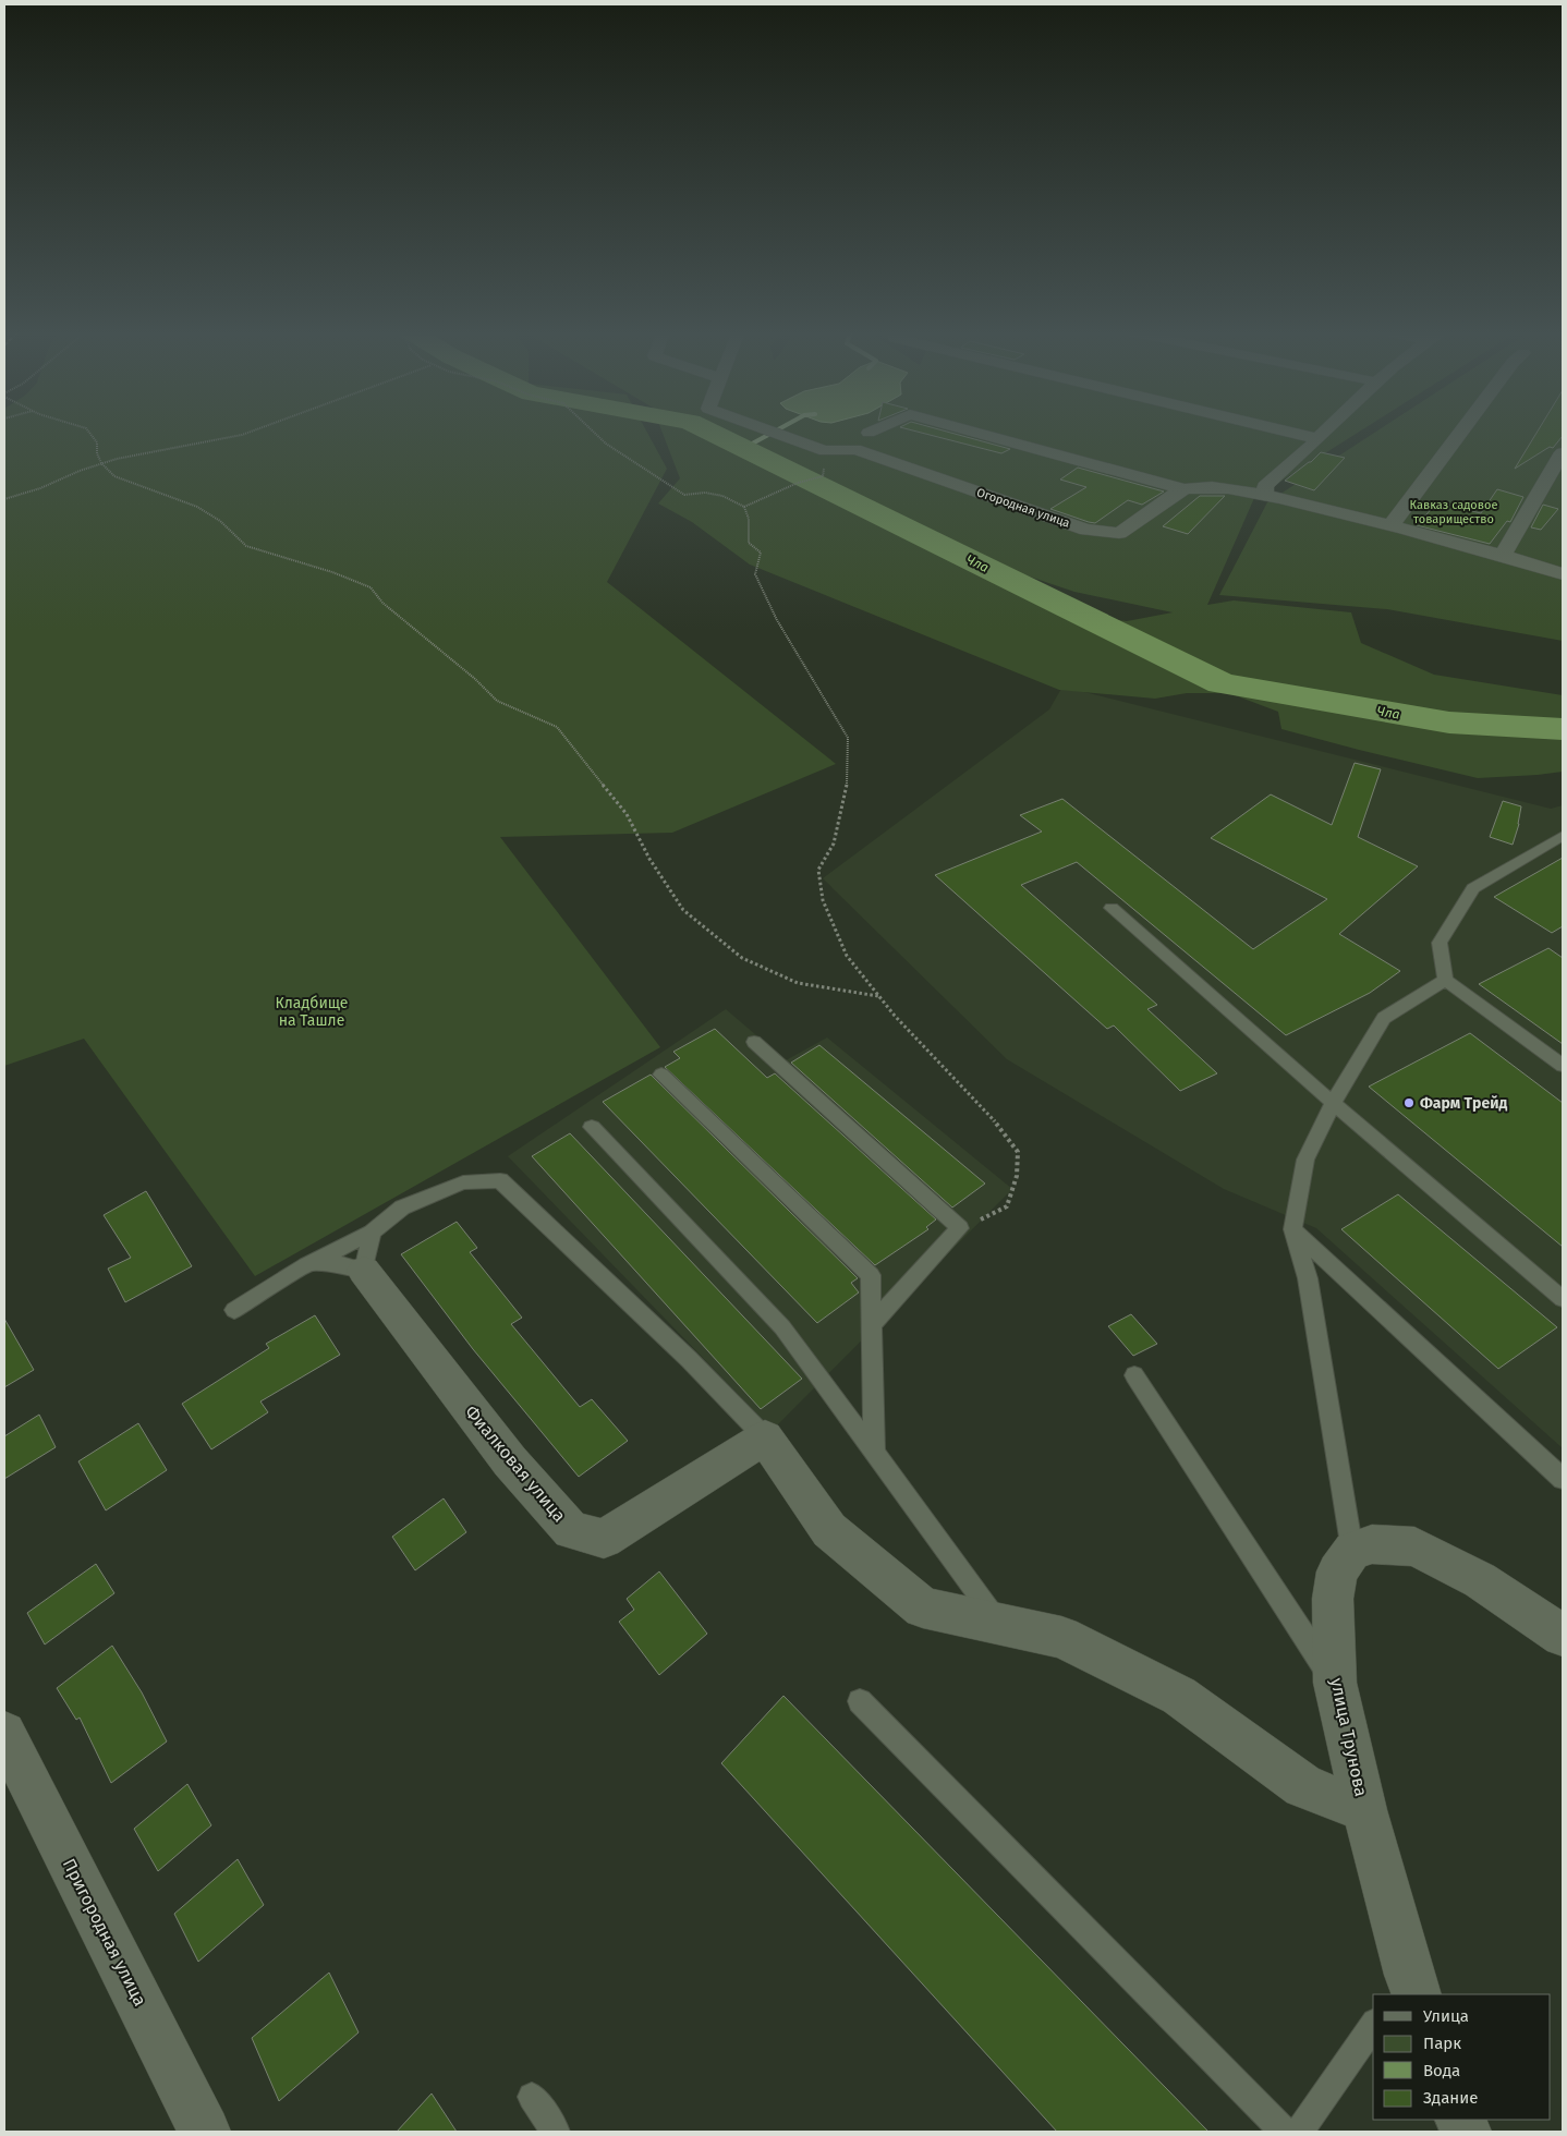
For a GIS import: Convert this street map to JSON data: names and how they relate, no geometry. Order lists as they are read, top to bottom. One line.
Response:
{"streets":{"street":["Огородная улица","Фиалковая улица","улица Трунова","Пригородная улица"]},"water":["Чла"],"parks":["Кавказ садовое товарищество","Кладбище на Ташле"],"places":["Фарм Трейд"],"legend":["Улица","Парк","Вода","Здание"]}
